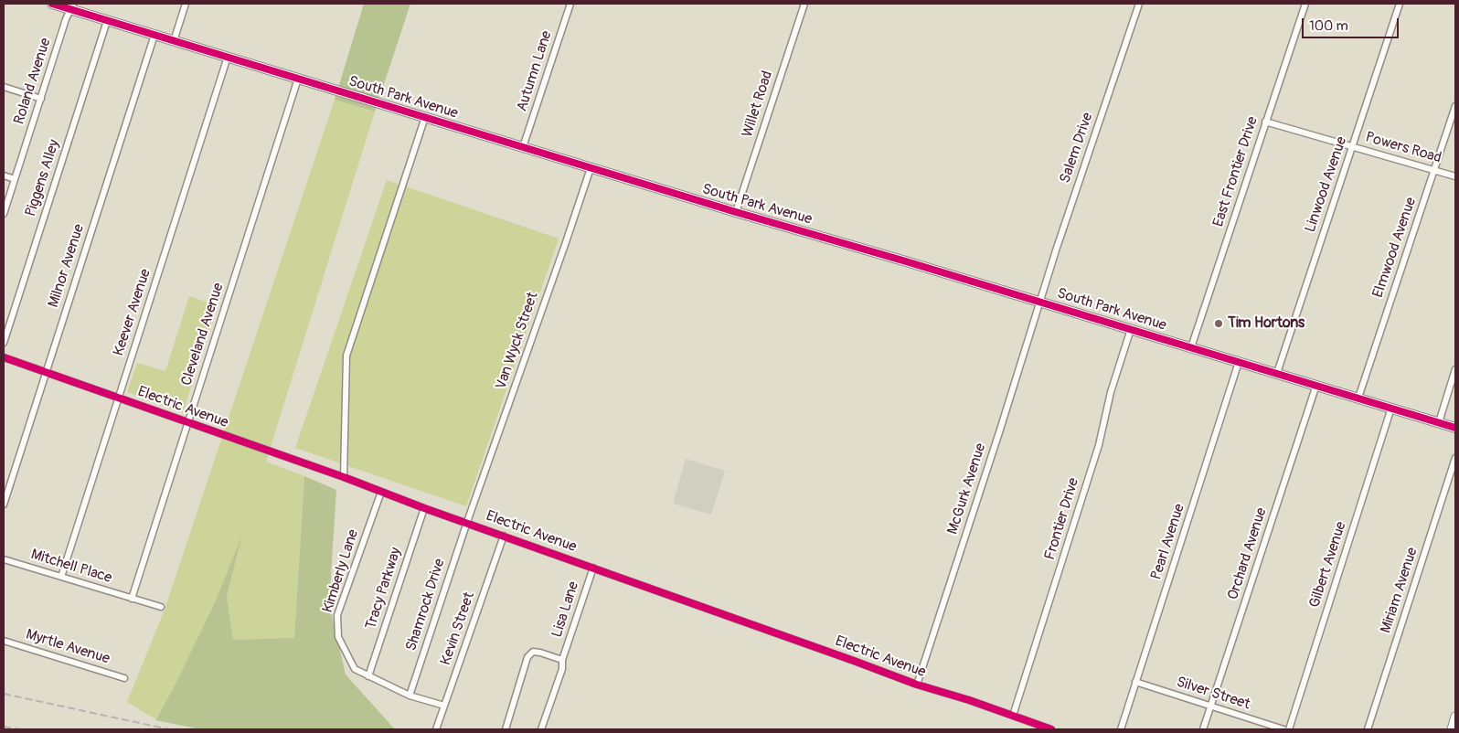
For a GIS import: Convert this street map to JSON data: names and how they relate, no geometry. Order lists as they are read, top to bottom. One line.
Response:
{"streets":{"main road":["South Park Avenue"],"street":["Autumn Lane","Roland Avenue","Willet Road","Salem Drive","Powers Road","East Frontier Drive","Piggens Alley","Linwood Avenue","Elmwood Avenue","Milnor Avenue","Keever Avenue","Cleveland Avenue","Van Wyck Street","Electric Avenue","McGurk Avenue","Frontier Drive","Pearl Avenue","Orchard Avenue","Gilbert Avenue","Mitchell Place","Kimberly Lane","Tracy Parkway","Miriam Avenue","Shamrock Drive","Lisa Lane","Kevin Street","Myrtle Avenue","Silver Street"]},"crossings":[["Autumn Lane","South Park Avenue"],["Roland Avenue","South Park Avenue"],["South Park Avenue","Willet Road"],["South Park Avenue","Salem Drive"],["South Park Avenue","East Frontier Drive"],["South Park Avenue","Piggens Alley"],["South Park Avenue","Linwood Avenue"],["South Park Avenue","Elmwood Avenue"],["South Park Avenue","Milnor Avenue"],["South Park Avenue","Keever Avenue"],["South Park Avenue","Cleveland Avenue"],["South Park Avenue","Van Wyck Street"],["South Park Avenue","McGurk Avenue"],["South Park Avenue","Frontier Drive"],["South Park Avenue","Pearl Avenue"],["South Park Avenue","Orchard Avenue"],["South Park Avenue","Gilbert Avenue"],["Salem Drive","McGurk Avenue"],["Powers Road","East Frontier Drive"],["Powers Road","Linwood Avenue"],["Powers Road","Elmwood Avenue"],["Milnor Avenue","Electric Avenue"],["Keever Avenue","Electric Avenue"],["Keever Avenue","Mitchell Place"],["Cleveland Avenue","Electric Avenue"],["Cleveland Avenue","Mitchell Place"],["Van Wyck Street","Electric Avenue"],["Van Wyck Street","Shamrock Drive"],["Electric Avenue","McGurk Avenue"],["Electric Avenue","Frontier Drive"],["Electric Avenue","Kimberly Lane"],["Electric Avenue","Tracy Parkway"],["Electric Avenue","Shamrock Drive"],["Electric Avenue","Lisa Lane"],["Electric Avenue","Kevin Street"],["Pearl Avenue","Silver Street"],["Orchard Avenue","Silver Street"],["Kimberly Lane","Tracy Parkway"],["Kimberly Lane","Shamrock Drive"],["Kimberly Lane","Kevin Street"]],"places":["Tim Hortons"],"scale_bar":"100 m"}
